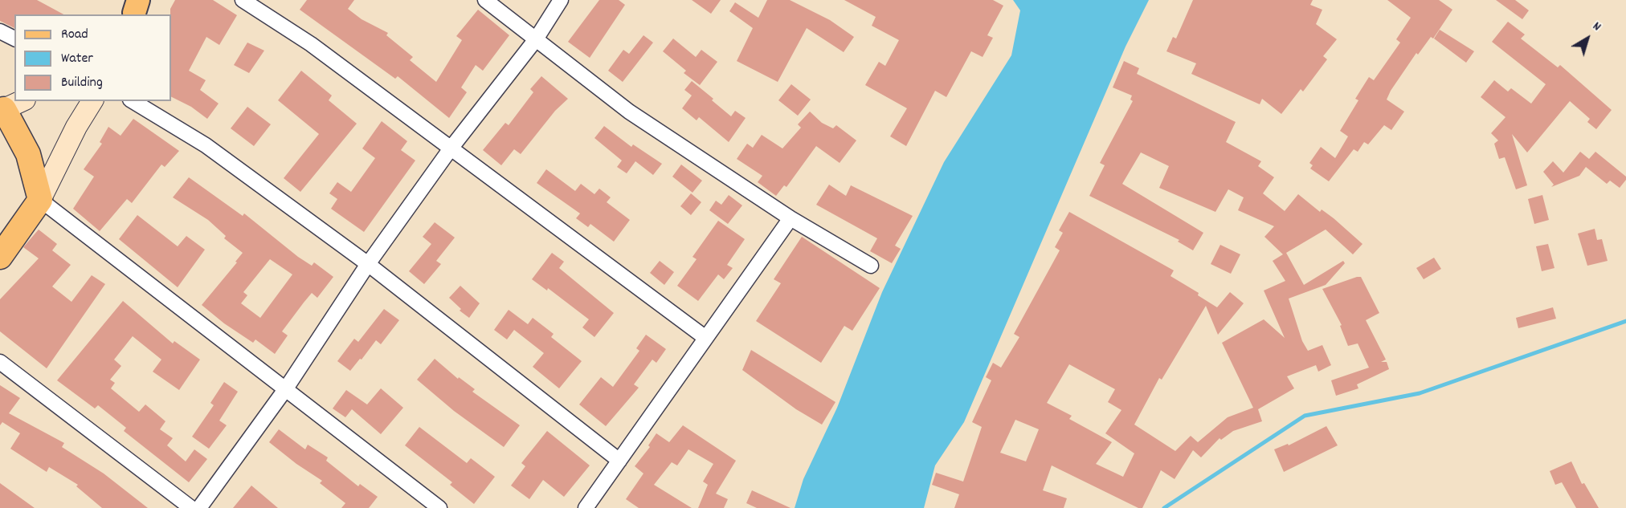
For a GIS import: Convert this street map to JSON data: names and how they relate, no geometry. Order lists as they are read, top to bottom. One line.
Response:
{"legend":["Road","Water","Building"],"north":"top right"}
